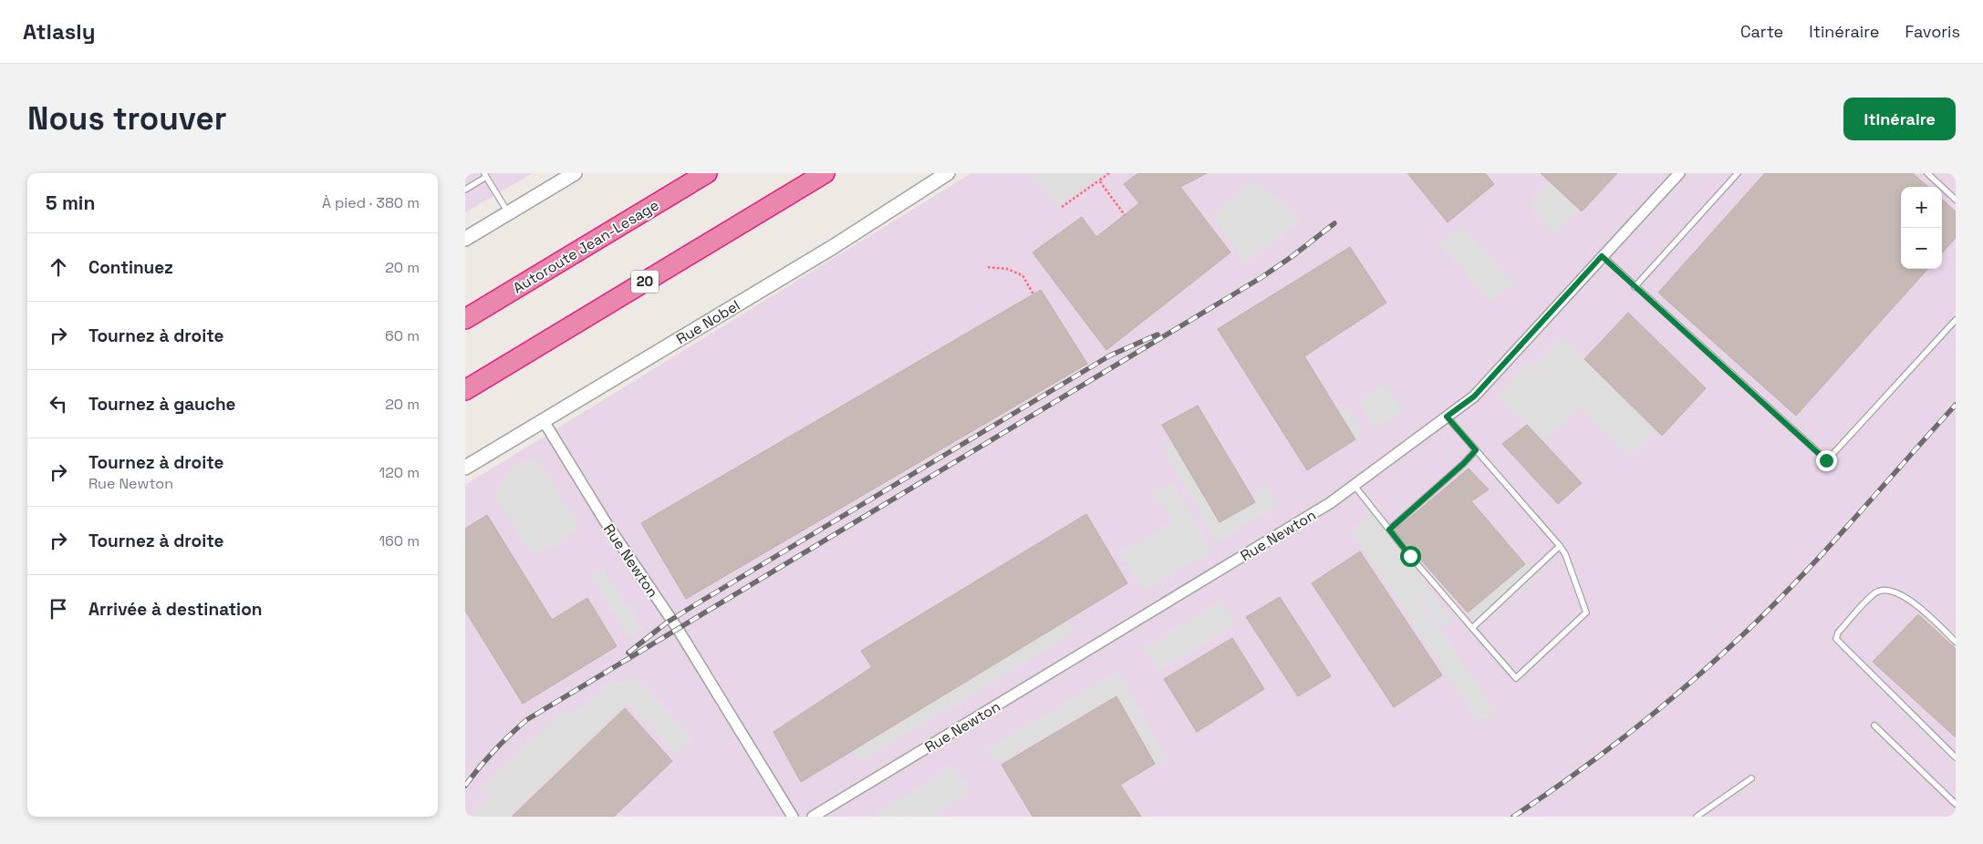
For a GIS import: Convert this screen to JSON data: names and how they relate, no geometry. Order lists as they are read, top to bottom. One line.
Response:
{"streets":{"highway":["Autoroute Jean-Lesage","20"],"street":["Rue Nobel","Rue Newton"]},"crossings":[["Rue Nobel","Rue Newton"]],"page":{"header":"Atlasly","nav":["Carte","Itinéraire","Favoris"],"buttons":"Itinéraire","title":"Nous trouver","heading":["5 min","À pied · 380 m"],"map_buttons":["+","−"],"list":[["Continuez","20 m"],["Tournez à droite","60 m"],["Tournez à gauche","20 m"],["Tournez à droite","Rue Newton","120 m"],["Tournez à droite","160 m"],"Arrivée à destination"]}}
